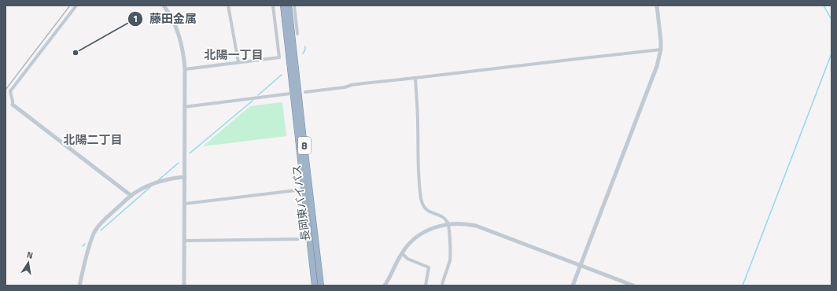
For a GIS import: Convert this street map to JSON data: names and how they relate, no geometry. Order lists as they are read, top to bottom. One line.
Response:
{"streets":{"highway":["8","長岡東バイパス"]},"districts":["北陽一丁目","北陽二丁目"],"places":["藤田金属"],"north":"top"}
